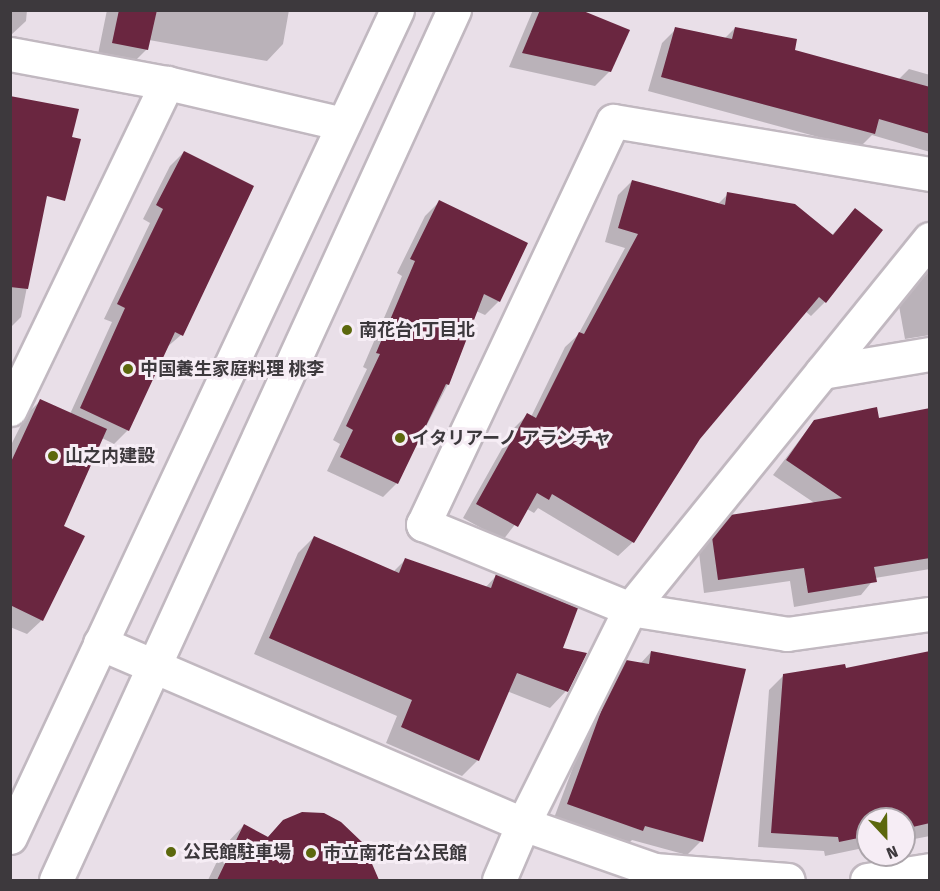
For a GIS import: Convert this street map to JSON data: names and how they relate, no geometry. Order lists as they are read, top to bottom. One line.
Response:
{"places":["南花台1丁目北","中国養生家庭料理 桃李","イタリアーノ アランチャ","山之内建設","公民館駐車場","市立南花台公民館"],"north":"bottom"}
